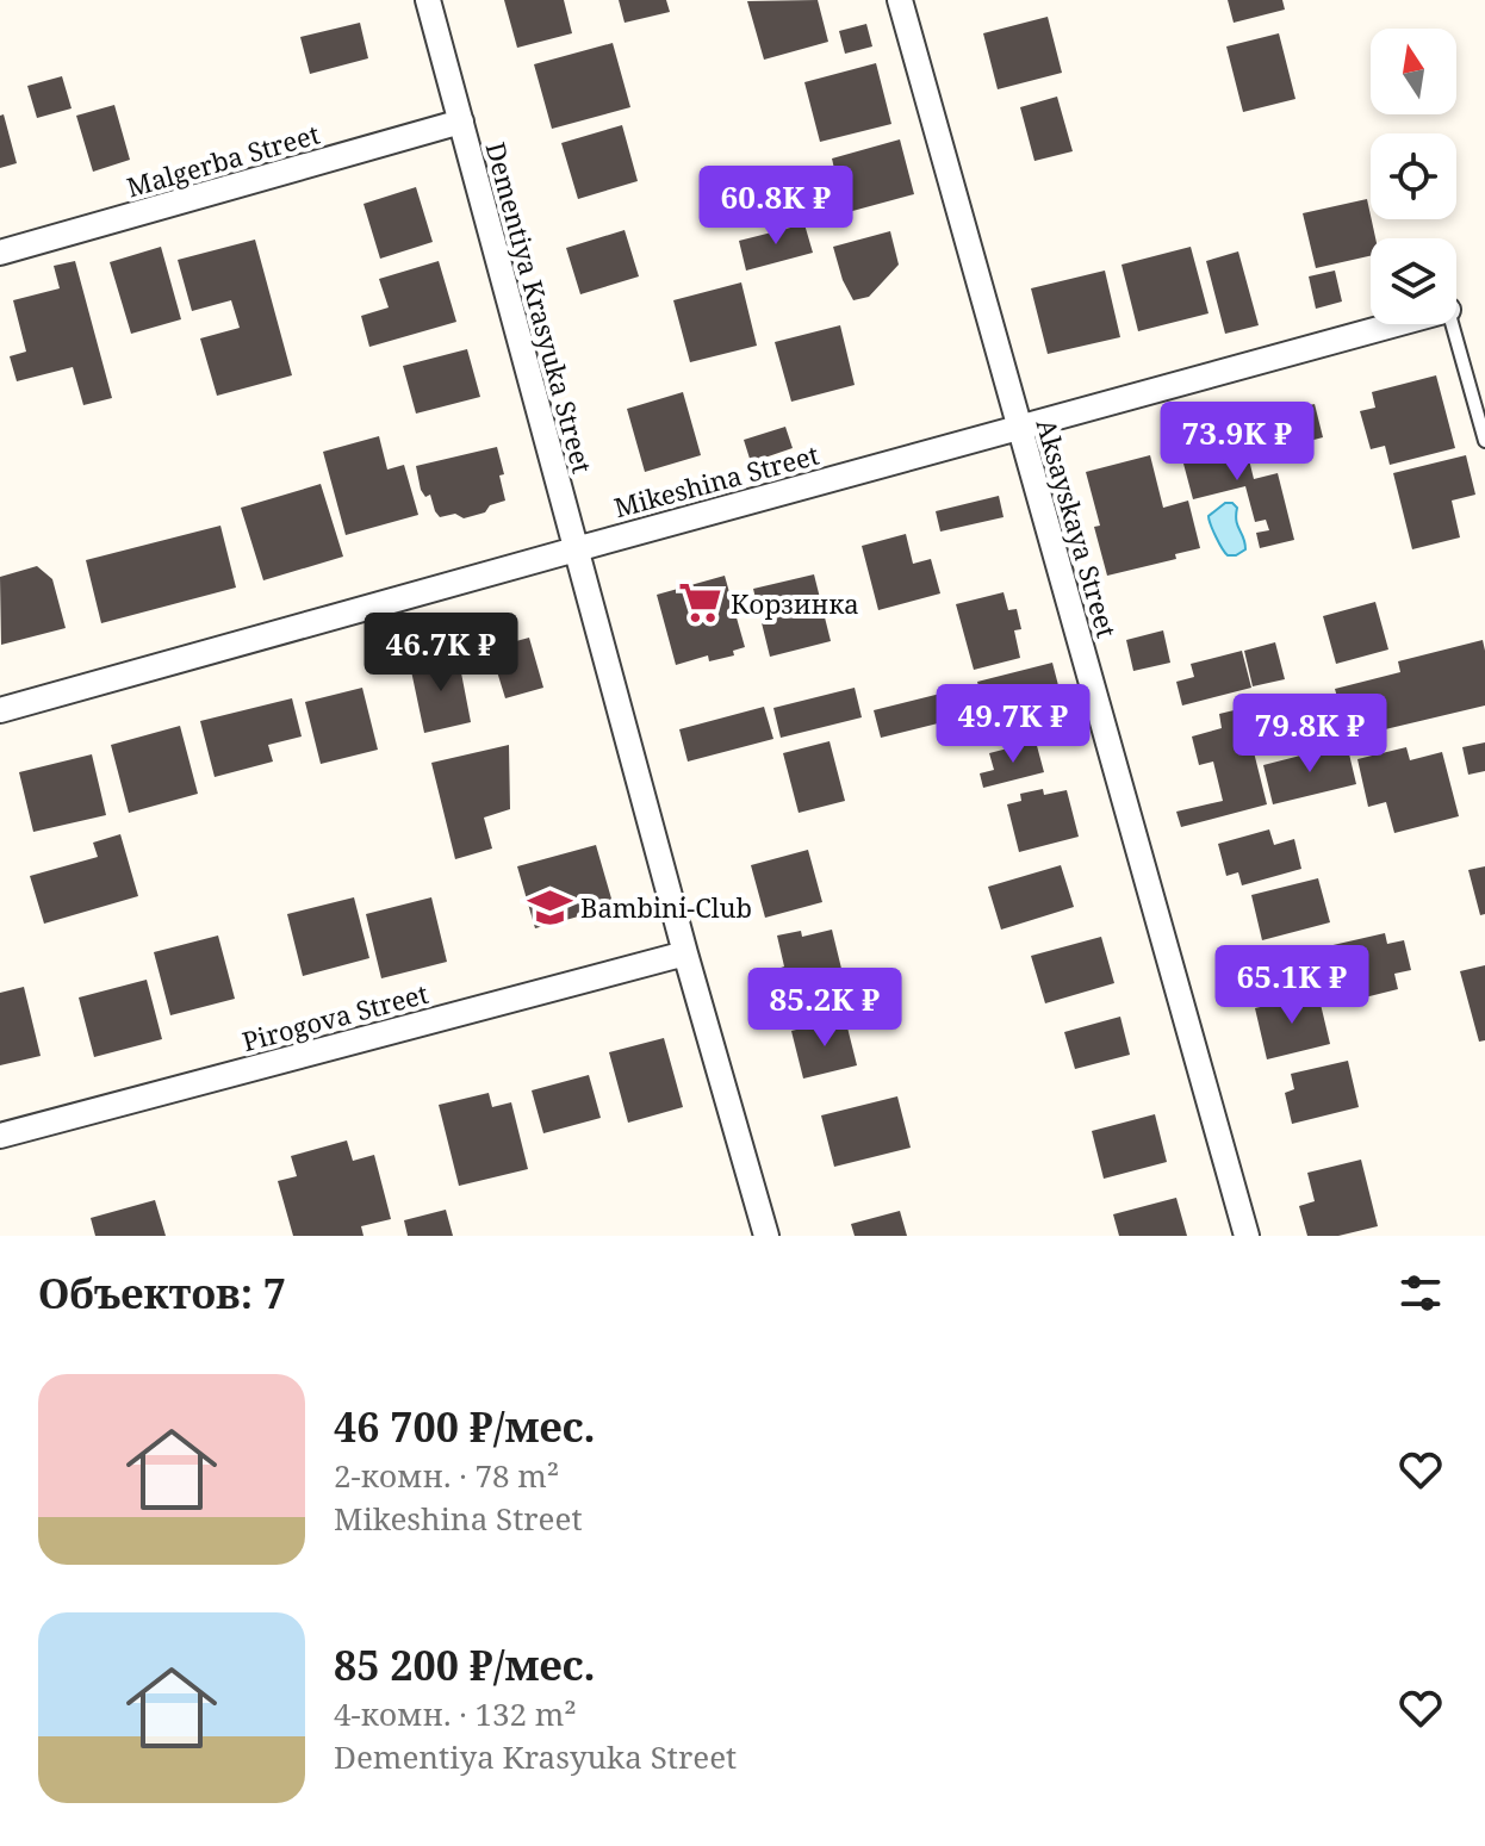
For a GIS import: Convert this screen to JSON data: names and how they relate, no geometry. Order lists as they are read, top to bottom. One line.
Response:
{"streets":{"street":["Malgerba Street","Dementiya Krasyuka Street","Mikeshina Street","Aksayskaya Street","Pirogova Street"]},"crossings":[["Malgerba Street","Dementiya Krasyuka Street"],["Dementiya Krasyuka Street","Mikeshina Street"],["Dementiya Krasyuka Street","Pirogova Street"],["Mikeshina Street","Aksayskaya Street"]],"places":{"supermarket":["Корзинка"],"school or university":["Bambini-Club"]},"north":"top","page":{"price":["60.8K ₽","73.9K ₽","46.7K ₽","49.7K ₽","79.8K ₽","65.1K ₽","85.2K ₽"],"heading":"Объектов: 7","list":[{"name":"46 700 ₽/мес.","note":"2-комн. · 78 m² · Mikeshina Street"},{"name":"85 200 ₽/мес.","note":"4-комн. · 132 m² · Dementiya Krasyuka Street"}]}}
